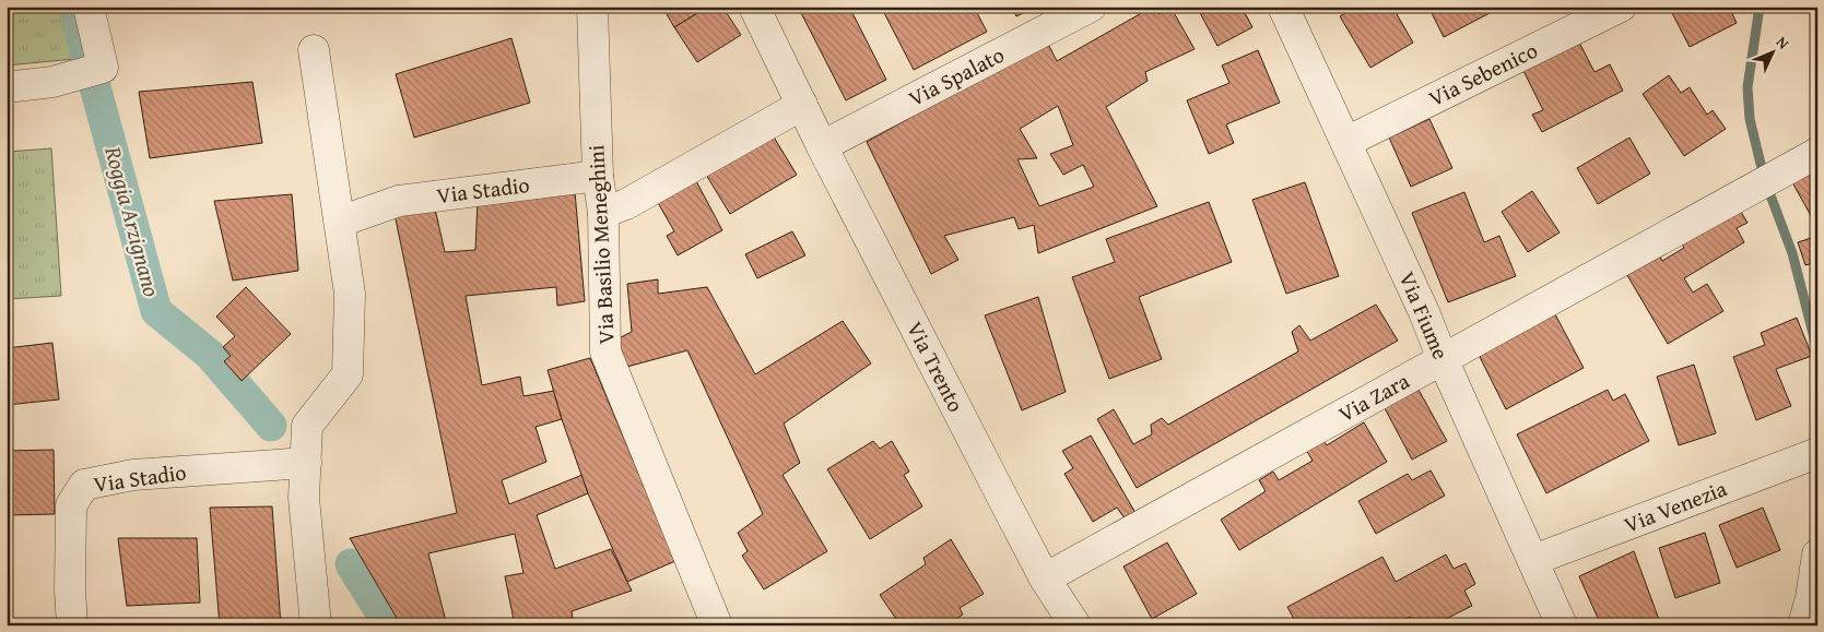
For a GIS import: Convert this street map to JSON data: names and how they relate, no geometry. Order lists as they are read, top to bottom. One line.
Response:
{"streets":{"street":["Via Sebenico","Via Spalato","Via Stadio","Via Basilio Meneghini","Via Fiume","Via Trento","Via Zara","Via Venezia"]},"crossings":[["Via Sebenico","Via Fiume"],["Via Spalato","Via Trento"],["Via Stadio","Via Basilio Meneghini"],["Via Fiume","Via Zara"],["Via Fiume","Via Venezia"],["Via Trento","Via Zara"]],"water":["Roggia Arzignano"],"north":"top right"}
